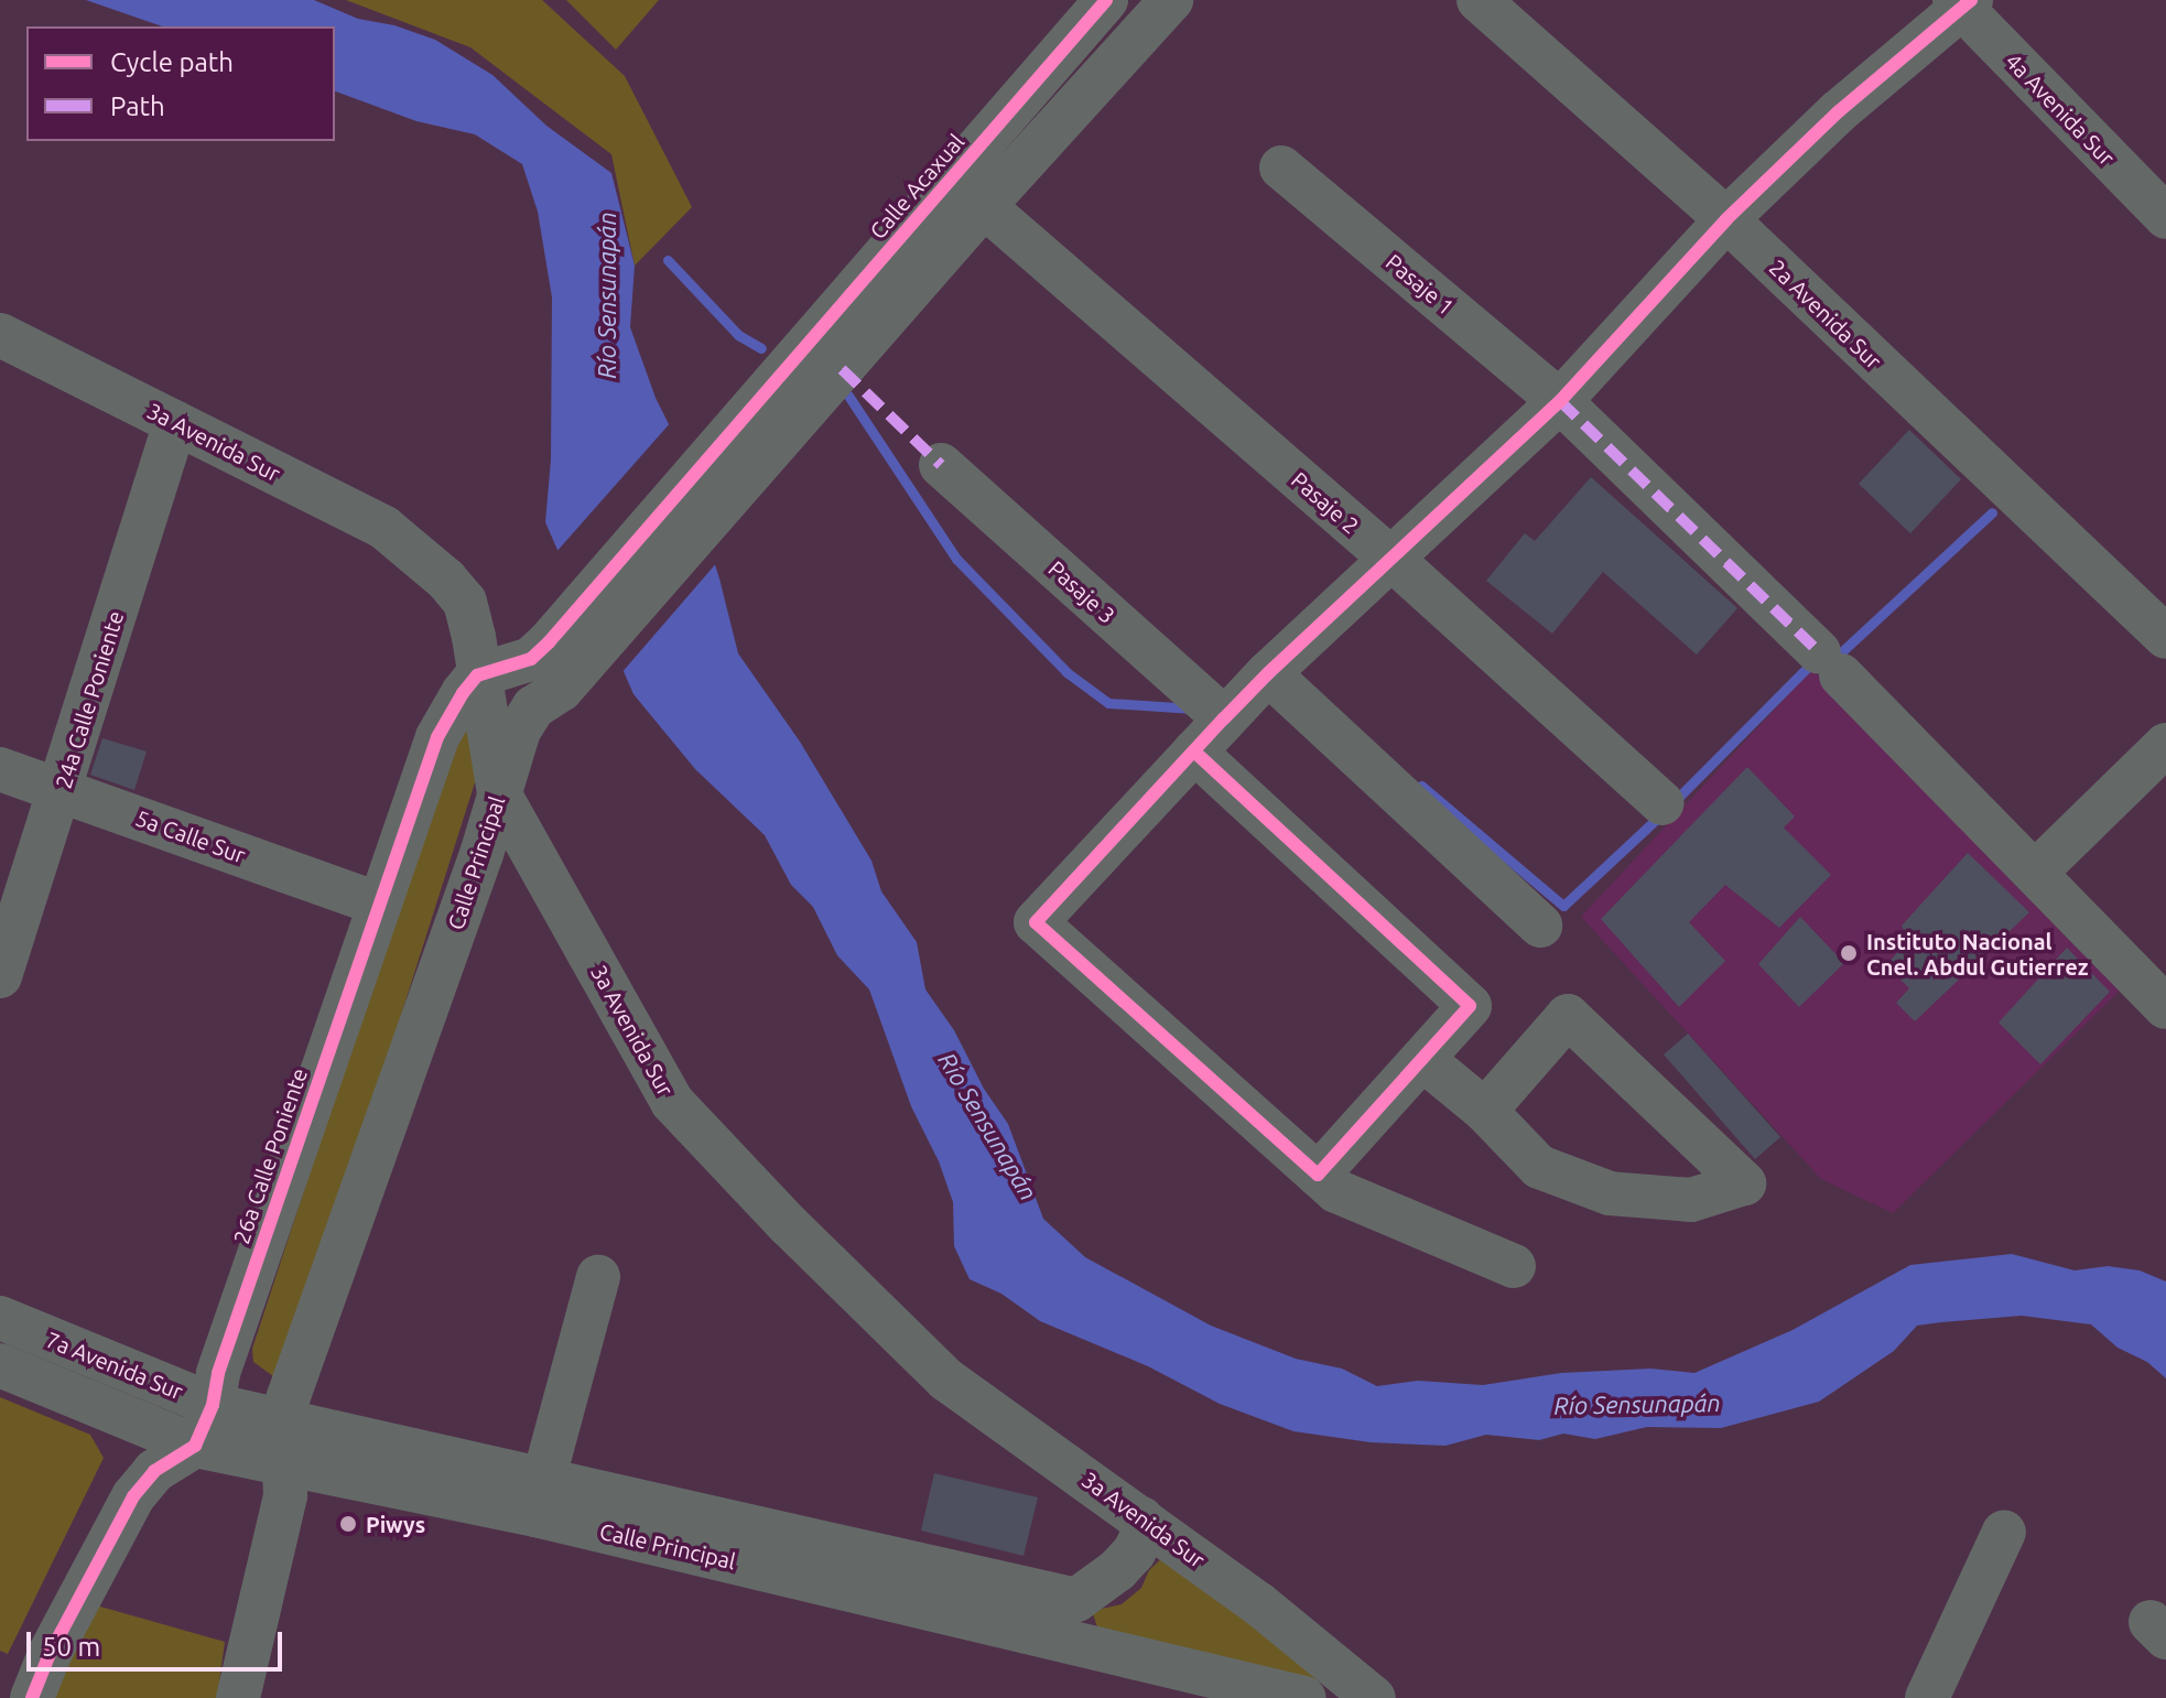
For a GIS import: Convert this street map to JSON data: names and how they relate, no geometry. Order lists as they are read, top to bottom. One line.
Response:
{"streets":{"street":["4a Avenida Sur","Calle Acaxual","Pasaje 1","2a Avenida Sur","3a Avenida Sur","Pasaje 2","Pasaje 3","24a Calle Poniente","5a Calle Sur","Calle Principal","26a Calle Poniente","7a Avenida Sur"]},"crossings":[["Calle Acaxual","Pasaje 2"],["Calle Acaxual","Calle Principal"],["3a Avenida Sur","24a Calle Poniente"],["3a Avenida Sur","Calle Principal"],["3a Avenida Sur","26a Calle Poniente"],["24a Calle Poniente","5a Calle Sur"],["5a Calle Sur","26a Calle Poniente"],["Calle Principal","7a Avenida Sur"],["26a Calle Poniente","7a Avenida Sur"]],"water":["Río Sensunapán"],"places":["Instituto Nacional Cnel. Abdul Gutierrez","Piwys"],"legend":["Cycle path","Path"],"scale_bar":"50 m"}
